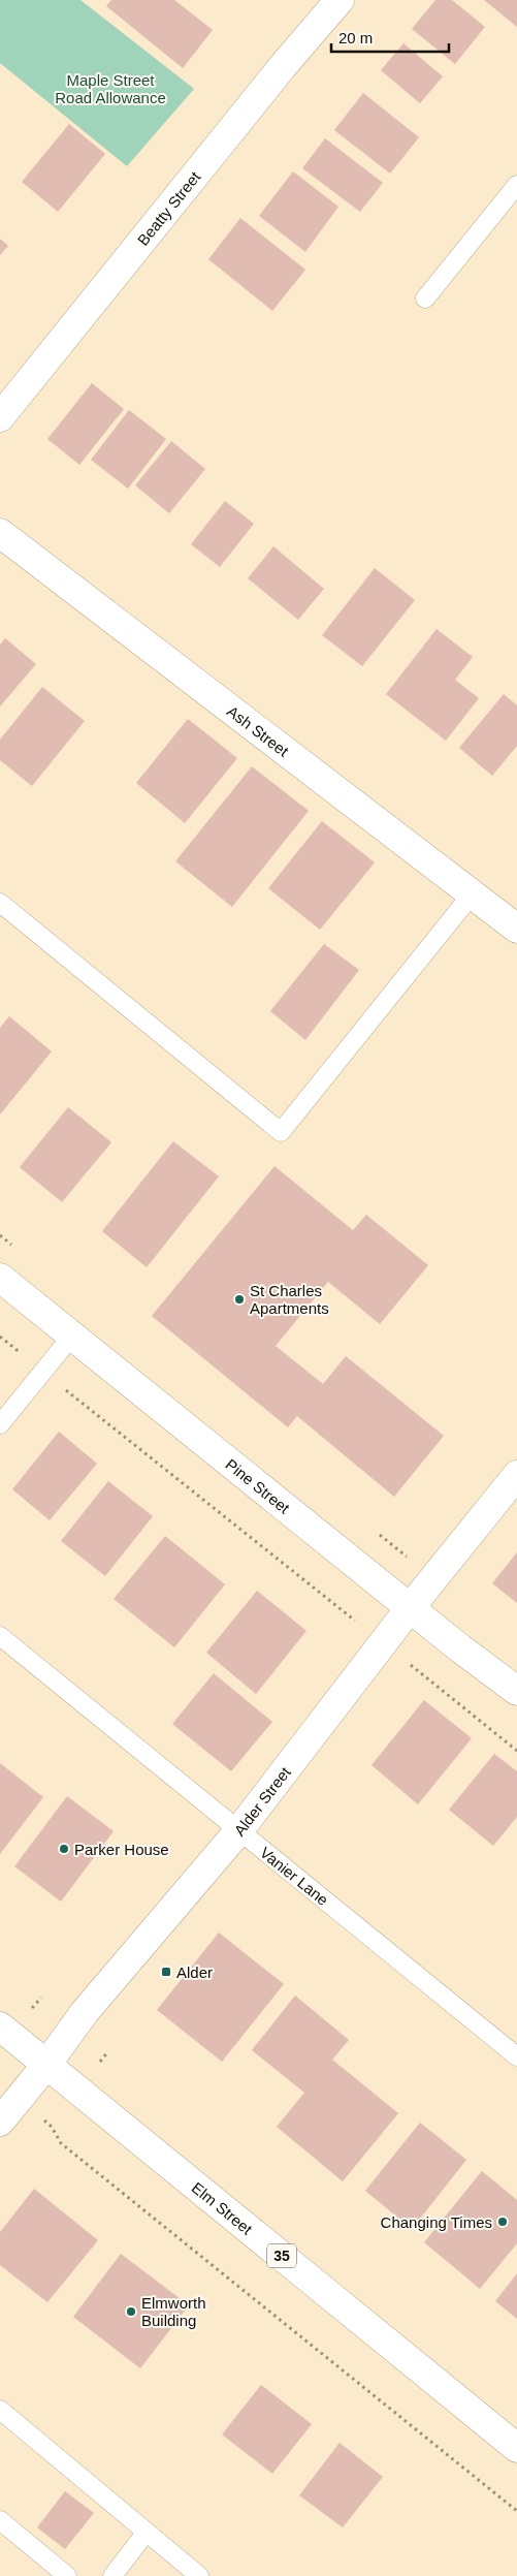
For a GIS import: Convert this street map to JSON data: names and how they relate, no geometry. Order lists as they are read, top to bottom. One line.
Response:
{"streets":{"street":["Beatty Street","Ash Street","Pine Street","Alder Street","Elm Street","35"],"lane":["Vanier Lane"]},"crossings":[["Pine Street","Alder Street"],["Alder Street","Vanier Lane"],["Alder Street","Elm Street"]],"parks":["Maple Street Road Allowance"],"places":{"other":["St Charles Apartments","Parker House","Changing Times","Elmworth Building"],"transit":["Alder"]},"scale_bar":"20 m"}
